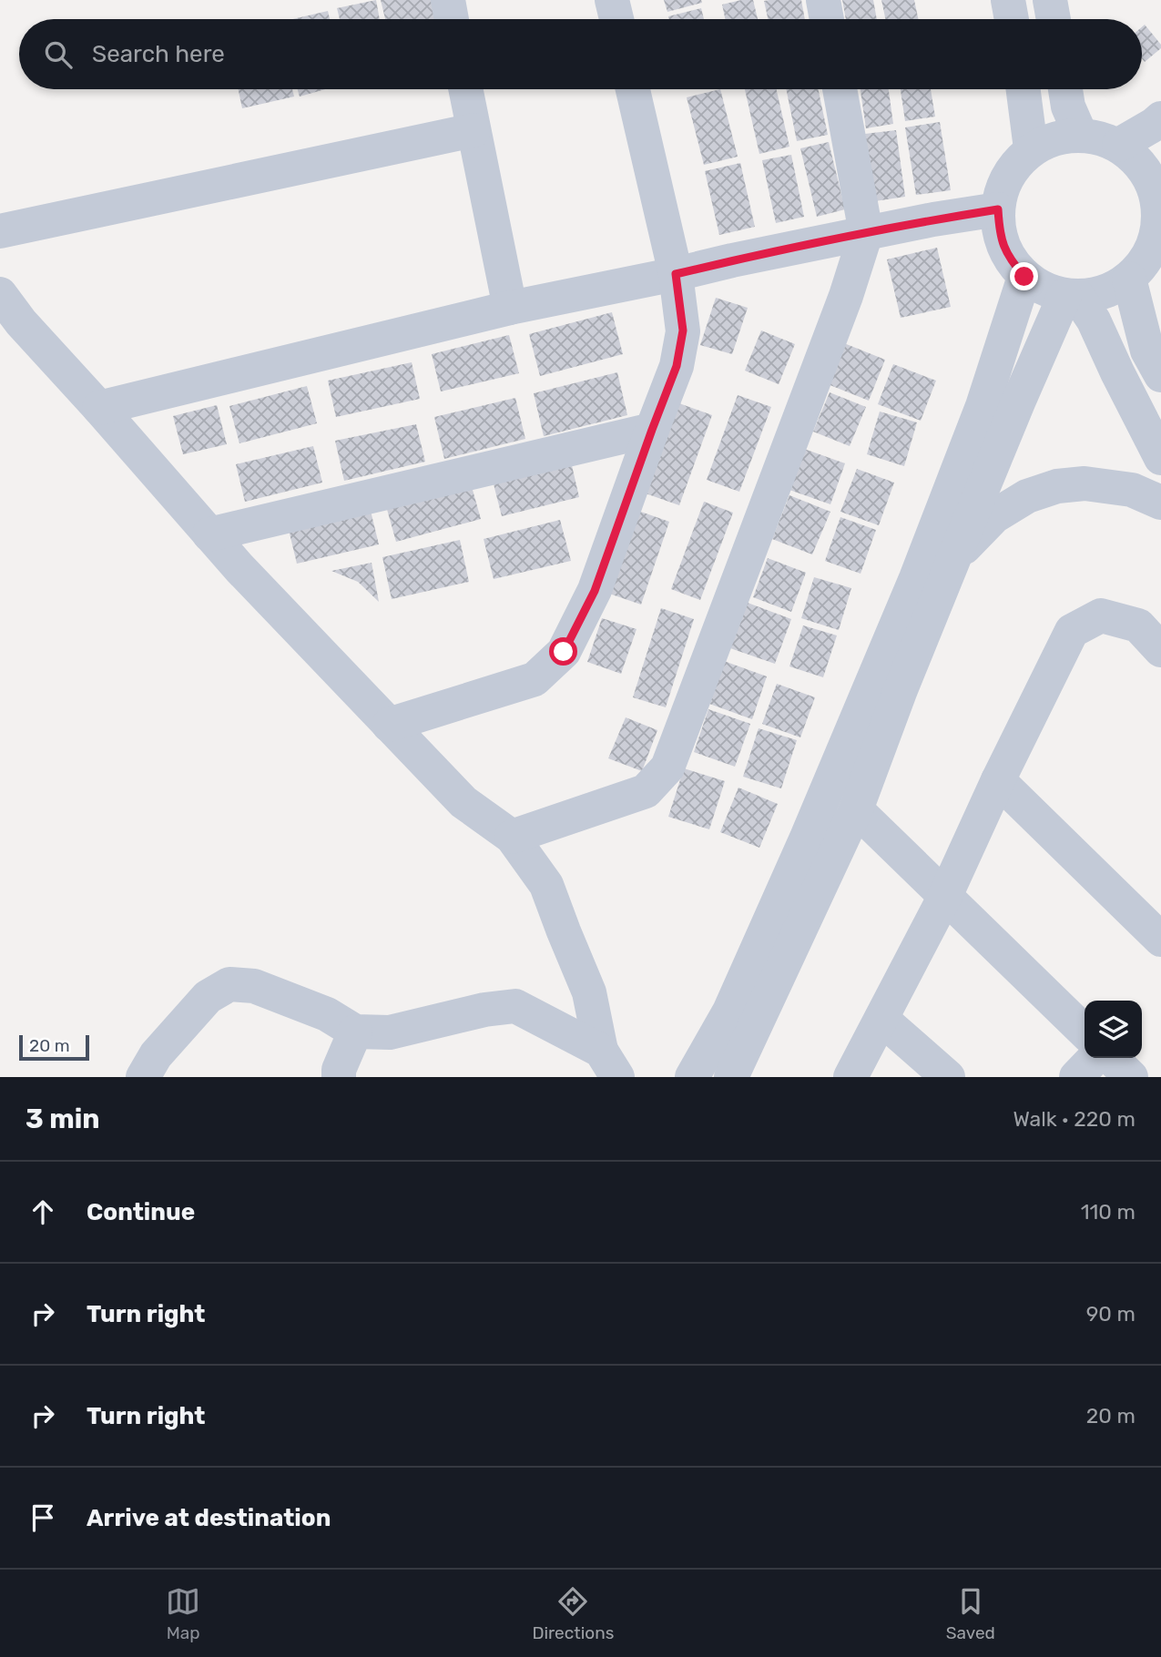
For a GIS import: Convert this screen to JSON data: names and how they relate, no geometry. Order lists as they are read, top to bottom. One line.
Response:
{"scale_bar":"20 m","page":{"search":"Search here","scale":"20 m","heading":["3 min","Walk · 220 m"],"list":[["Continue","110 m"],["Turn right","90 m"],["Turn right","20 m"],"Arrive at destination"],"nav":["Map","Directions","Saved"]}}
